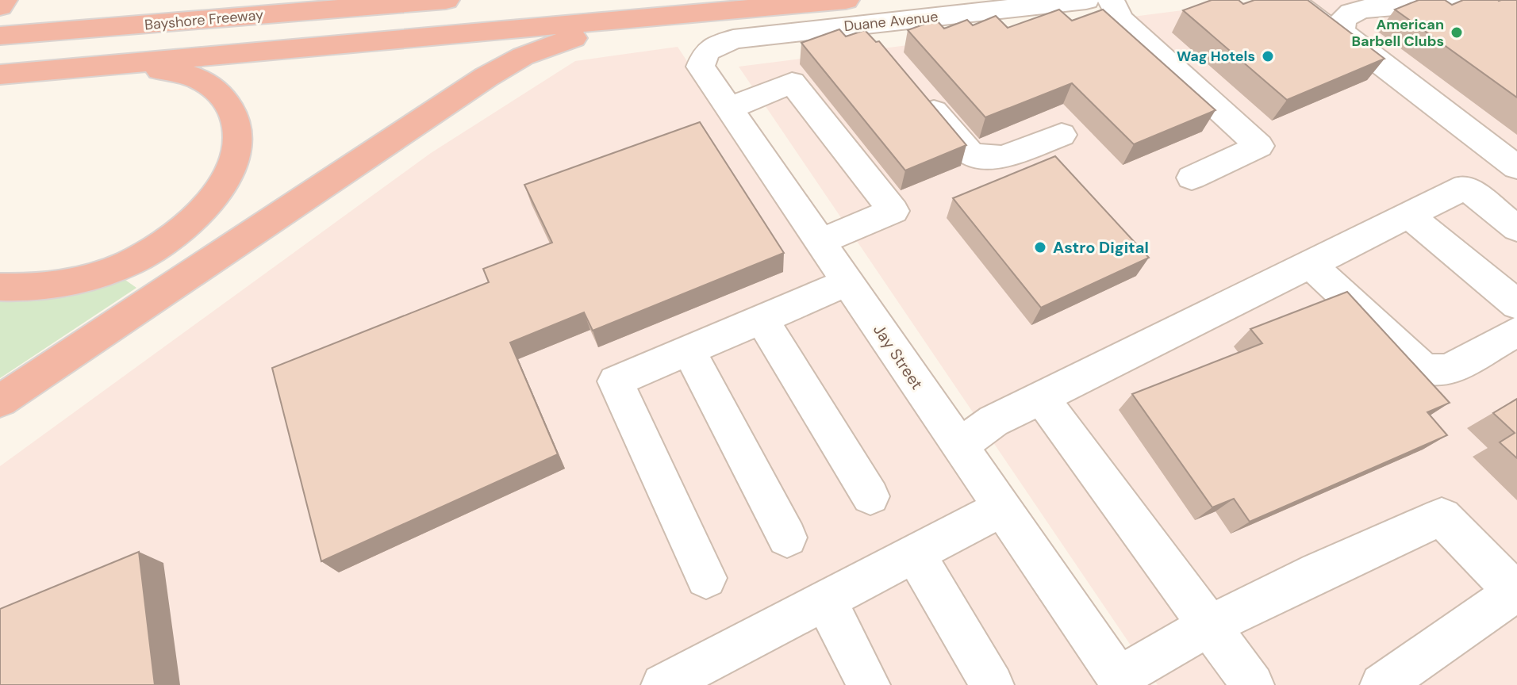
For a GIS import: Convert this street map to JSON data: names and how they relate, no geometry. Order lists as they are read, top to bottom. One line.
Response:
{"streets":{"highway":["Bayshore Freeway"],"street":["Duane Avenue","Jay Street"]},"crossings":[["Duane Avenue","Jay Street"]],"places":["American Barbell Clubs","Wag Hotels","Astro Digital"]}
